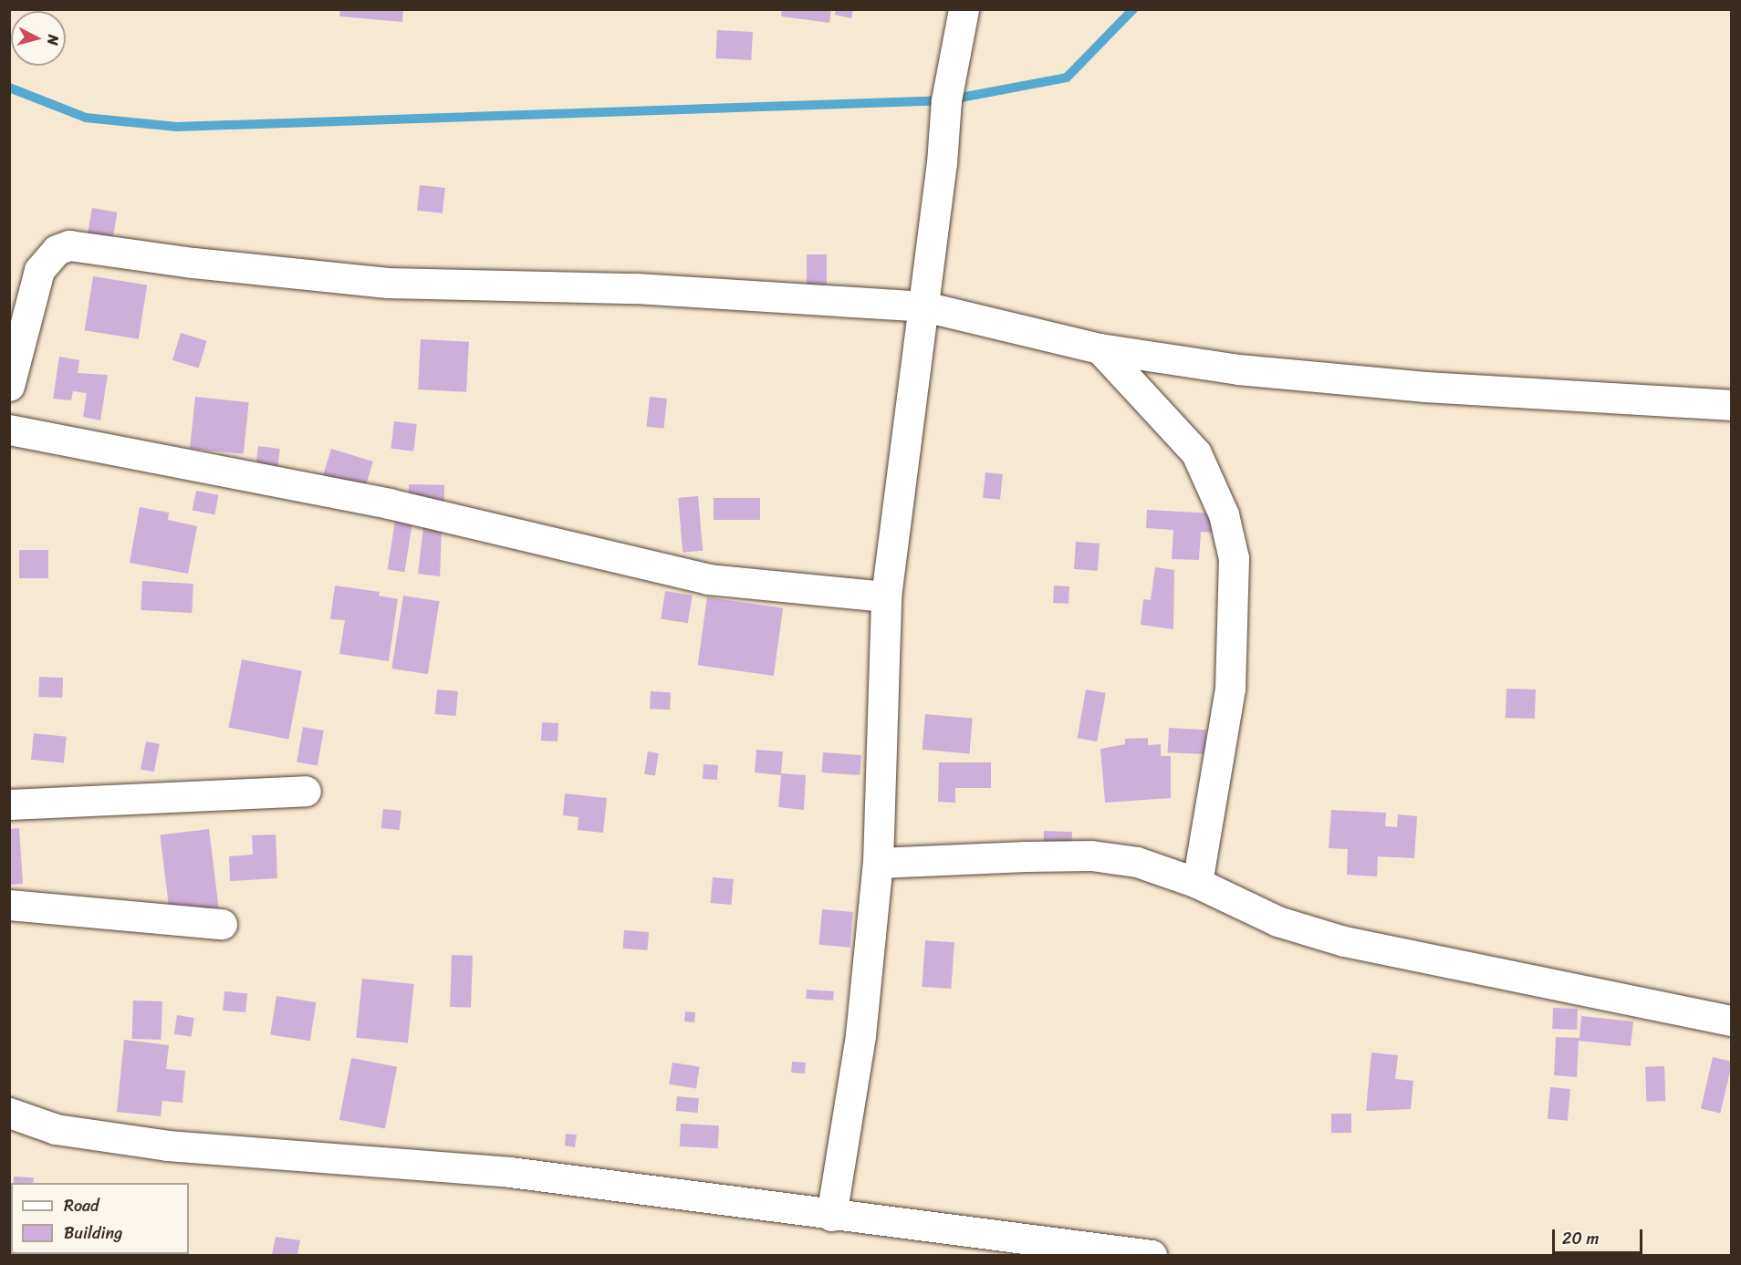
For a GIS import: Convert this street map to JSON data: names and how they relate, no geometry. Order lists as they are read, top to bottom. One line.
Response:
{"legend":["Road","Building"],"scale_bar":"20 m","north":"right"}
